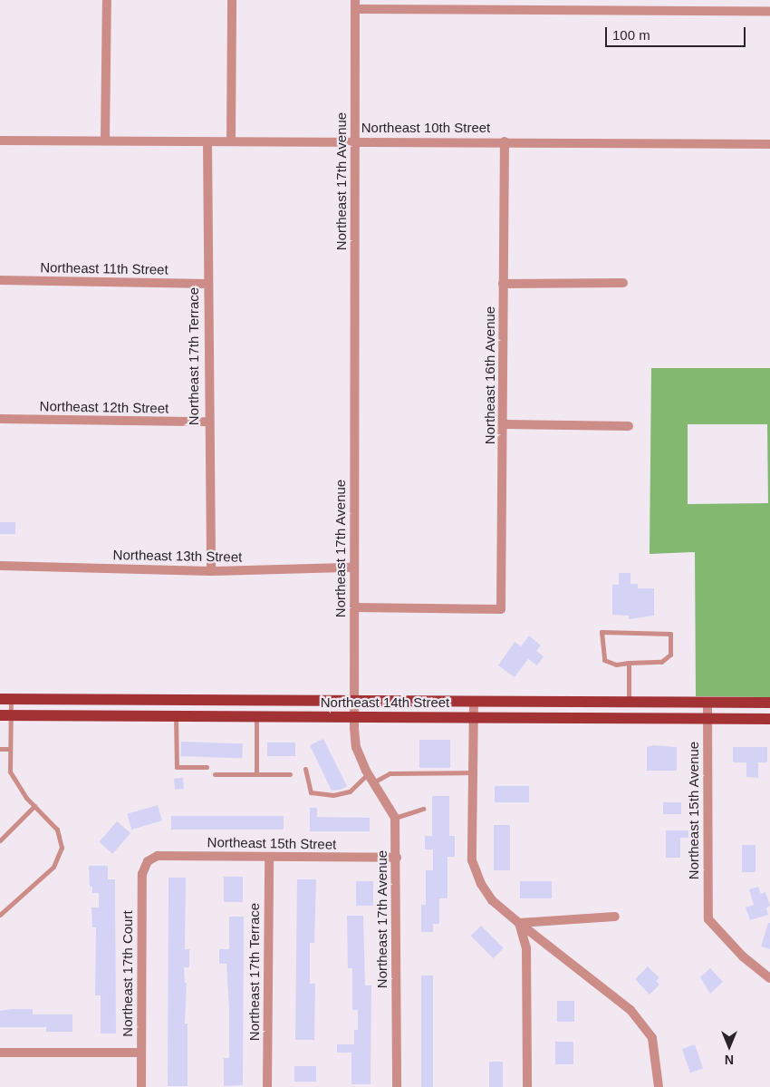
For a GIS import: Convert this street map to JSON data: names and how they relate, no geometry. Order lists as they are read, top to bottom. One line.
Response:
{"streets":{"main road":["Northeast 14th Street"],"street":["Northeast 10th Street","Northeast 17th Avenue","Northeast 11th Street","Northeast 17th Terrace","Northeast 16th Avenue","Northeast 12th Street","Northeast 13th Street","Northeast 15th Avenue","Northeast 15th Street","Northeast 17th Court"]},"crossings":[["Northeast 10th Street","Northeast 17th Avenue"],["Northeast 10th Street","Northeast 17th Terrace"],["Northeast 10th Street","Northeast 16th Avenue"],["Northeast 17th Avenue","Northeast 16th Avenue"],["Northeast 17th Avenue","Northeast 13th Street"],["Northeast 17th Avenue","Northeast 14th Street"],["Northeast 17th Avenue","Northeast 15th Street"],["Northeast 11th Street","Northeast 17th Terrace"],["Northeast 17th Terrace","Northeast 12th Street"],["Northeast 17th Terrace","Northeast 13th Street"],["Northeast 17th Terrace","Northeast 15th Street"],["Northeast 14th Street","Northeast 15th Avenue"],["Northeast 15th Street","Northeast 17th Court"]],"scale_bar":"100 m","north":"bottom"}
